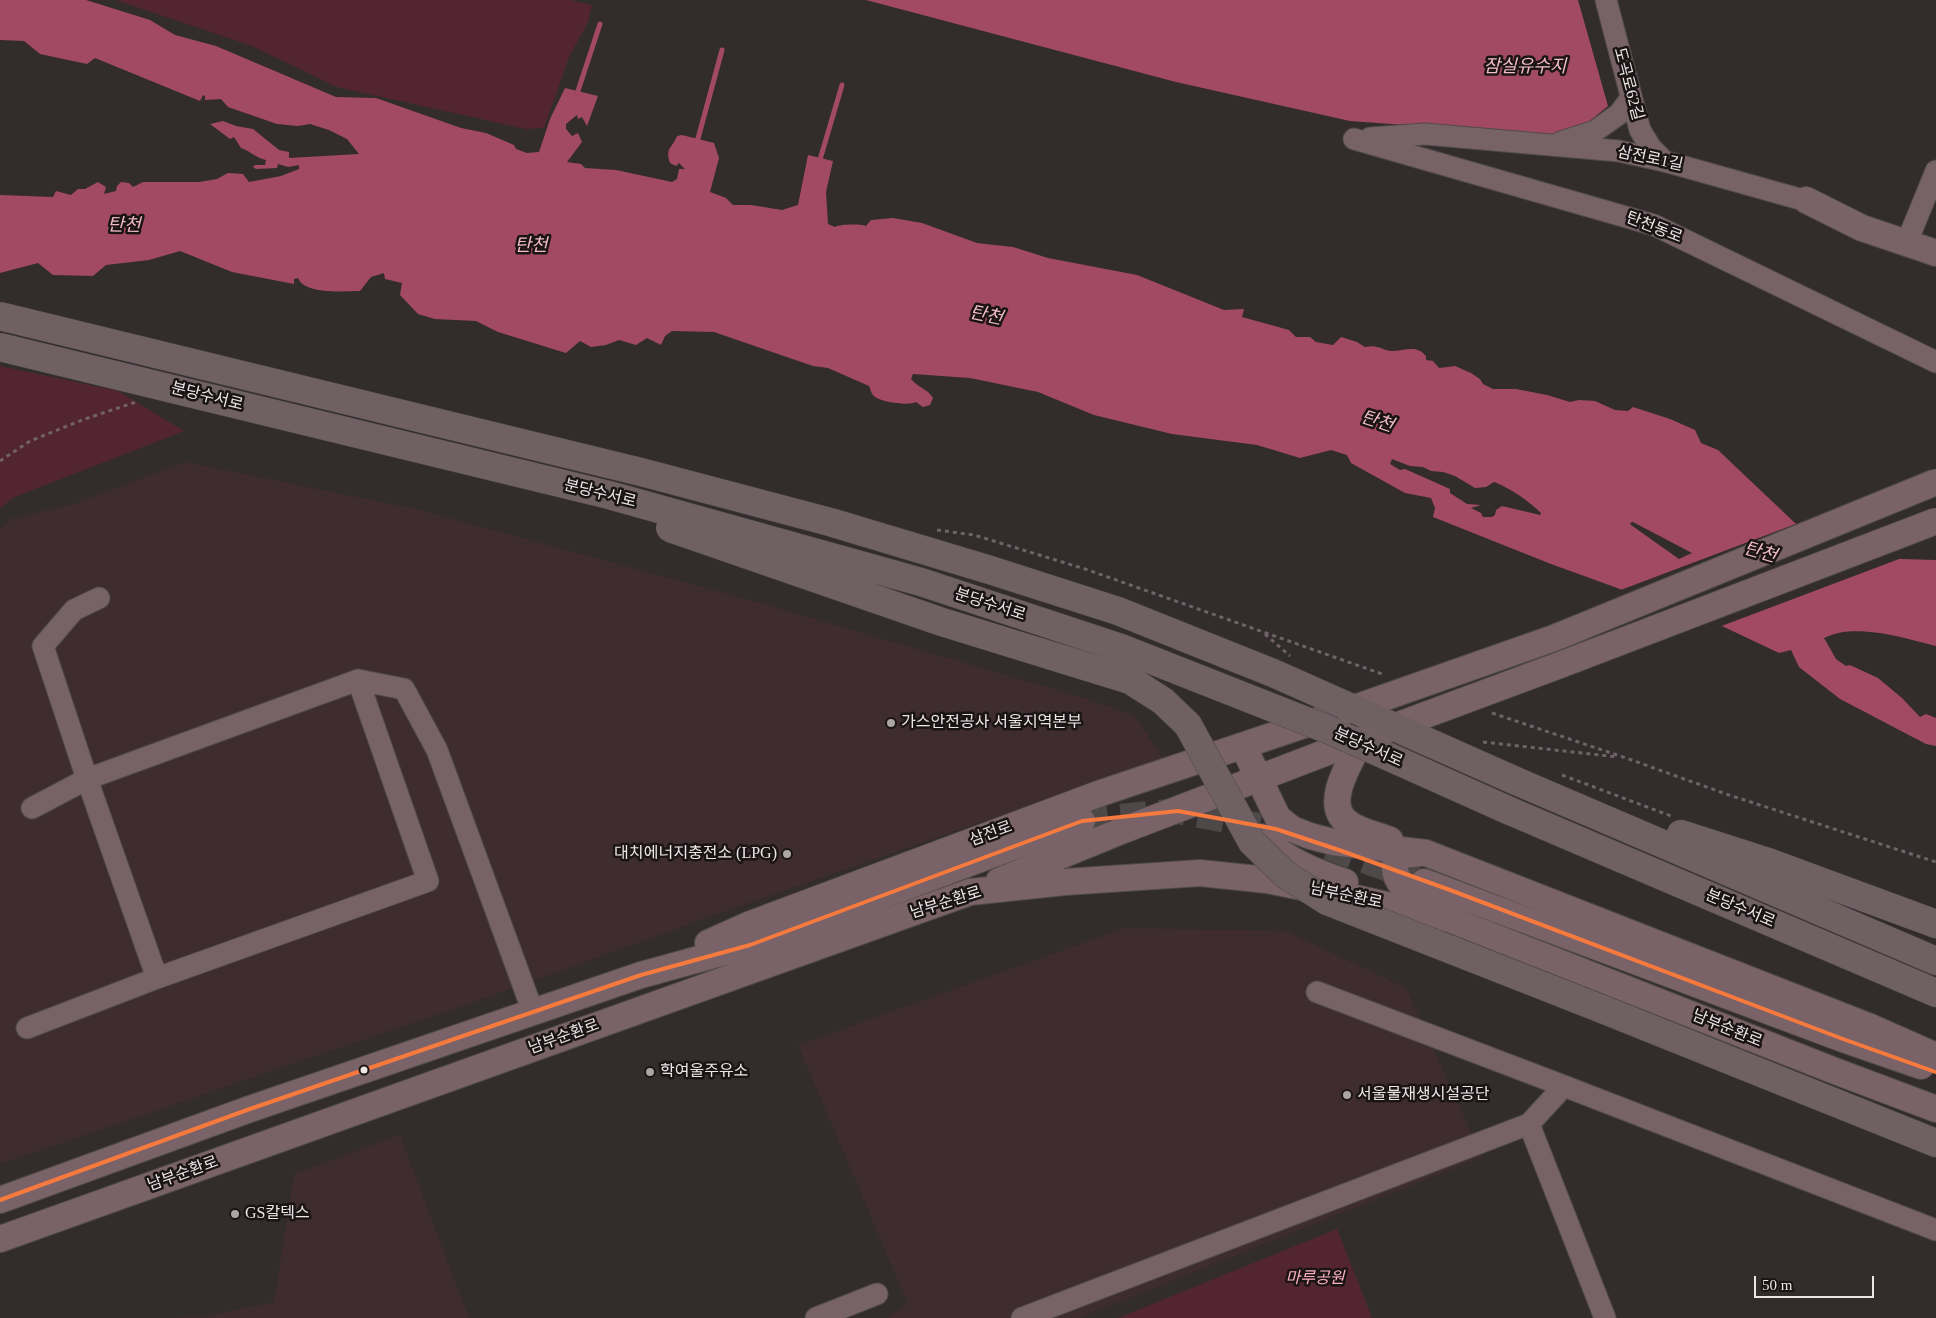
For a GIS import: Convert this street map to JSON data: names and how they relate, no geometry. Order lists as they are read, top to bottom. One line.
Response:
{"streets":{"highway":["분당수서로"],"main road":["삼전로","남부순환로"],"street":["도곡로62길","삼전로1길","탄천동로"]},"crossings":[["도곡로62길","삼전로1길"],["삼전로1길","탄천동로"],["삼전로","남부순환로"]],"water":["잠실유수지","탄천"],"parks":["마루공원"],"places":["가스안전공사 서울지역본부","대치에너지충전소 (LPG)","학여울주유소","서울물재생시설공단","GS칼텍스"],"scale_bar":"50 m"}
